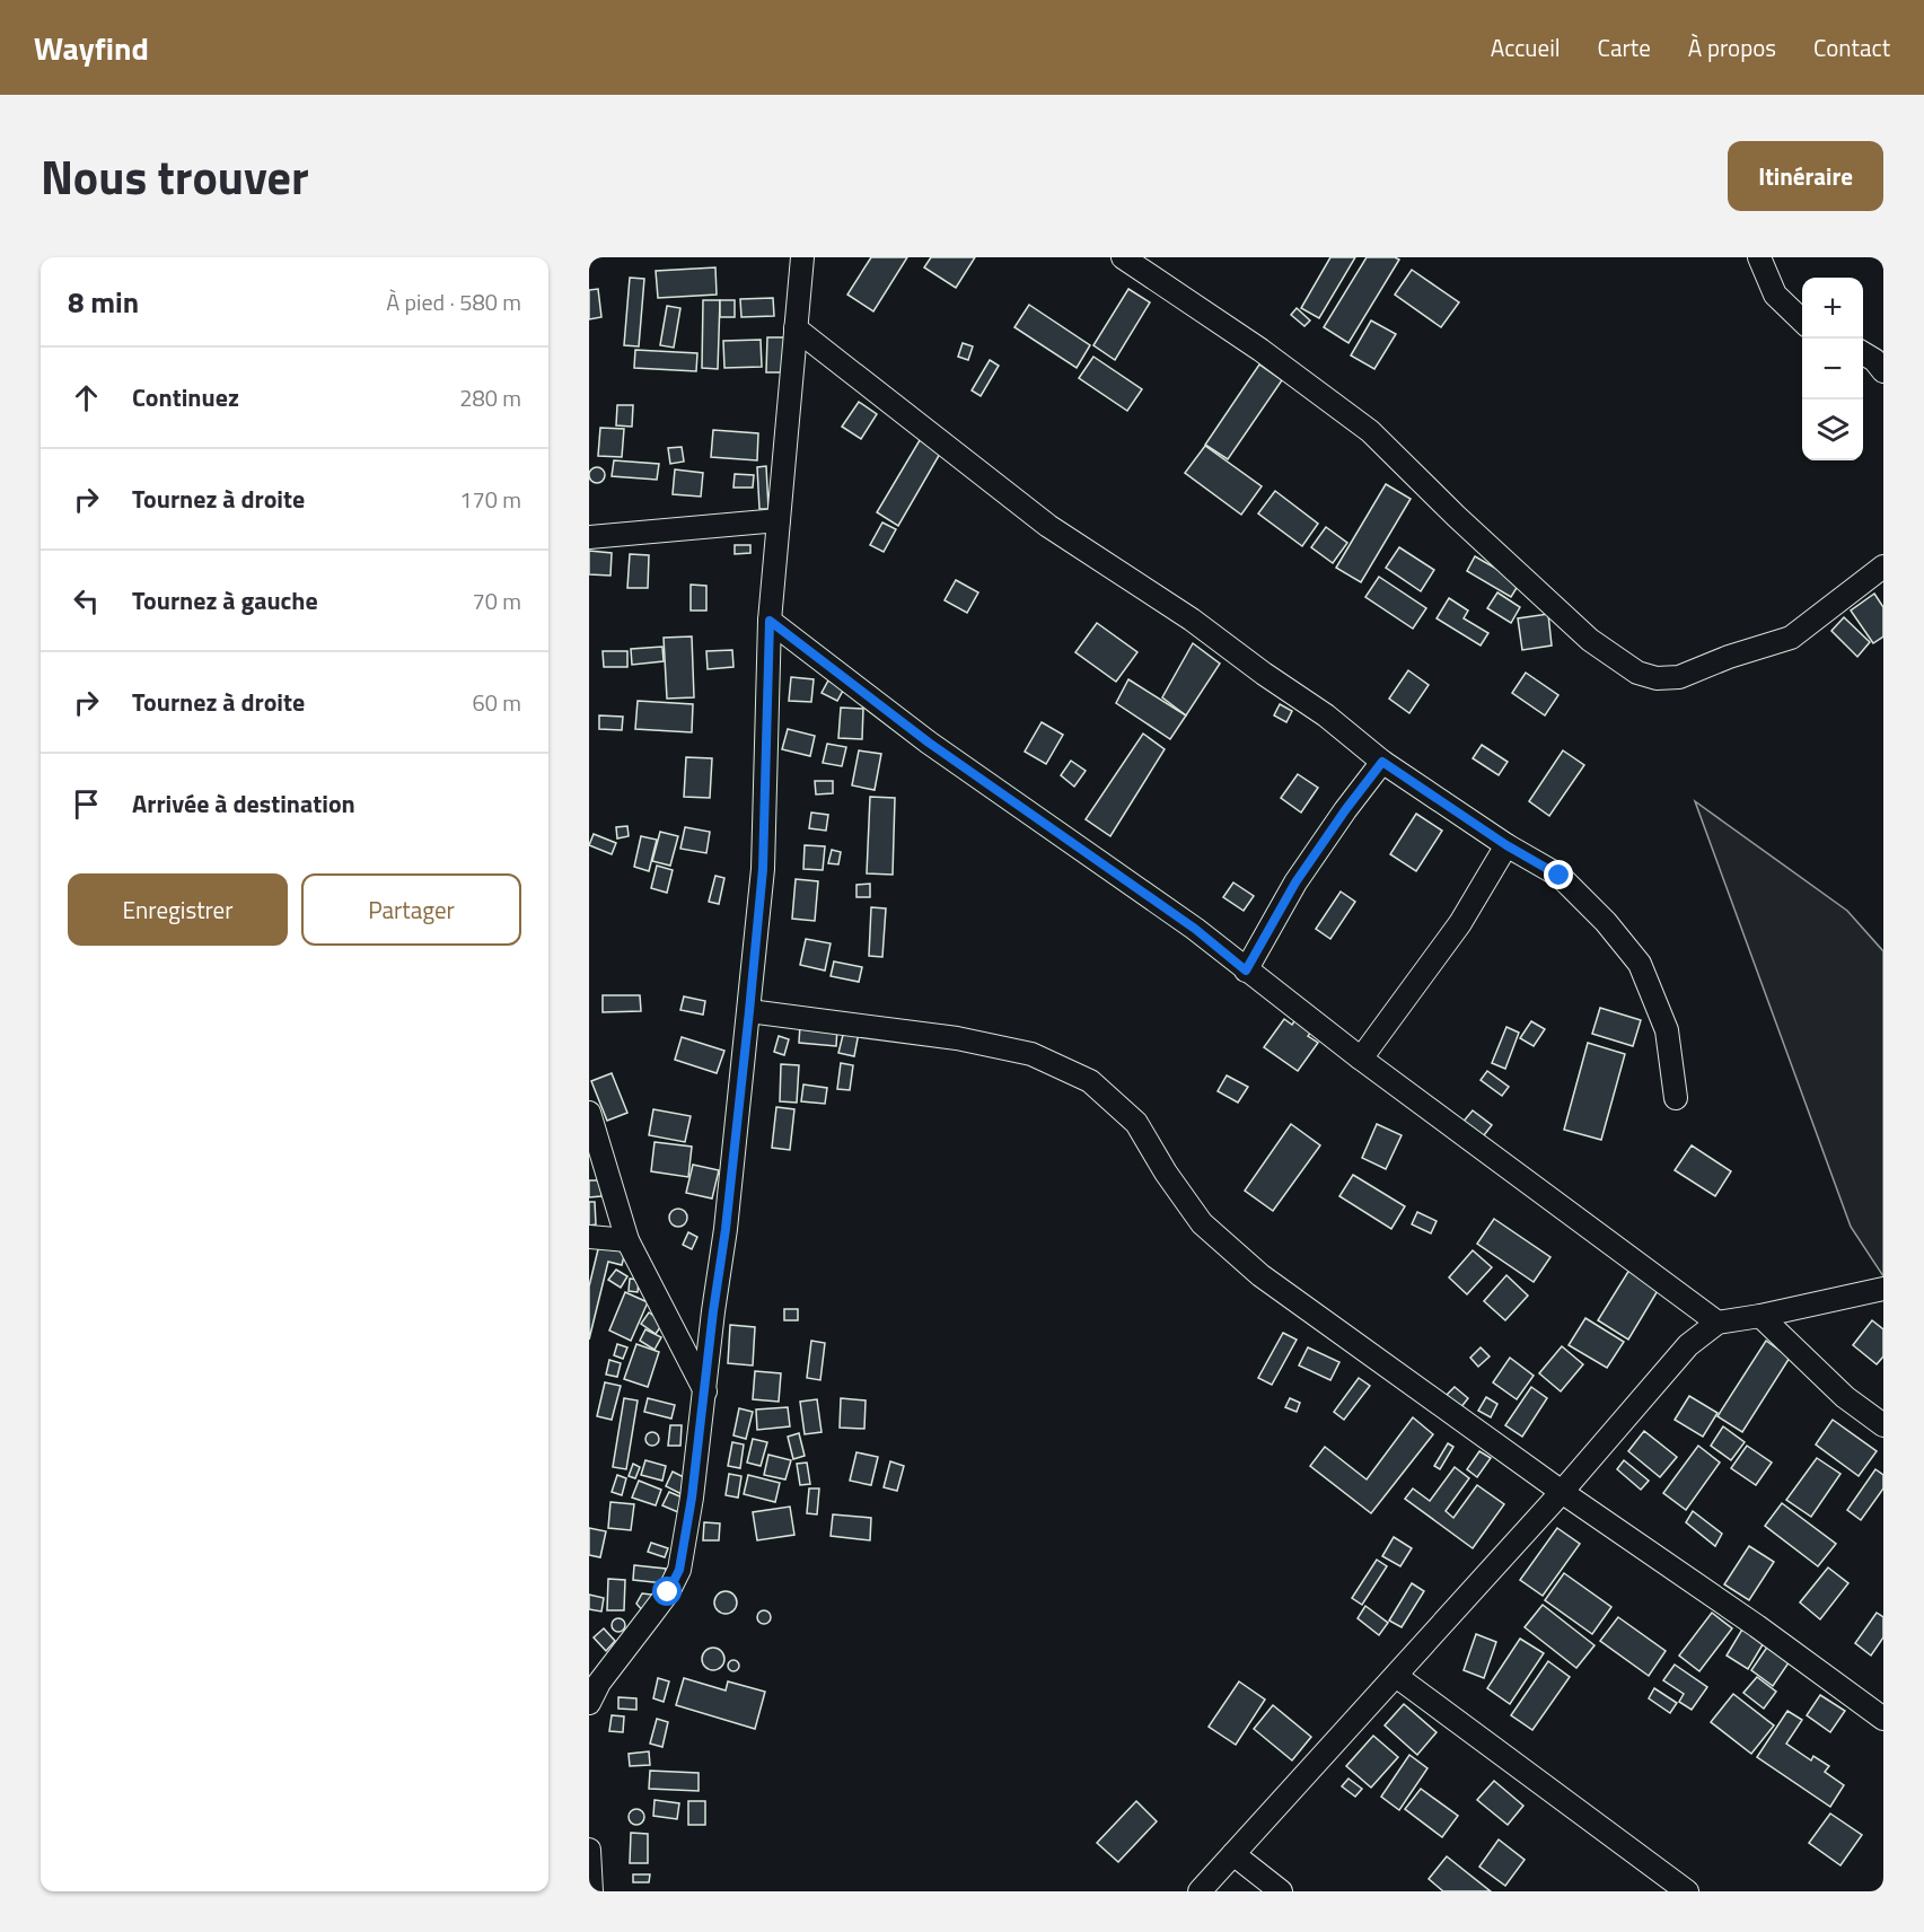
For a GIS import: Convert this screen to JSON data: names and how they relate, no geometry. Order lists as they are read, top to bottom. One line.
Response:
{"page":{"header":"Wayfind","nav":["Accueil","Carte","À propos","Contact"],"title":"Nous trouver","buttons":["Itinéraire",["Enregistrer","Partager"]],"heading":["8 min","À pied · 580 m"],"map_buttons":["+","−"],"list":[["Continuez","280 m"],["Tournez à droite","170 m"],["Tournez à gauche","70 m"],["Tournez à droite","60 m"],"Arrivée à destination"]}}
